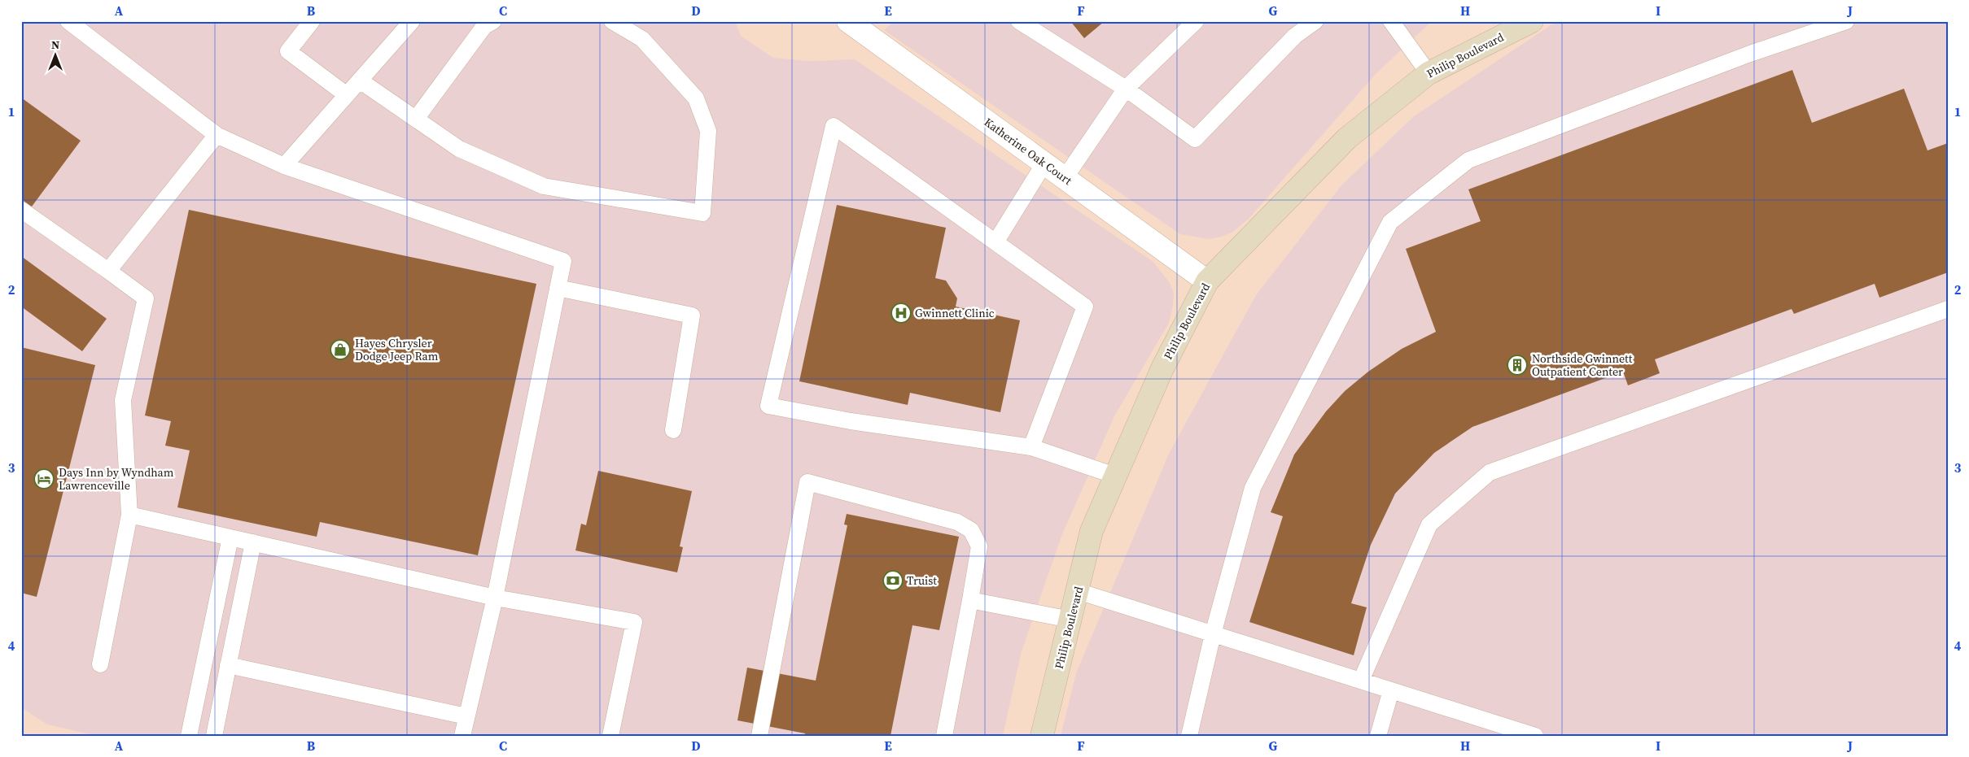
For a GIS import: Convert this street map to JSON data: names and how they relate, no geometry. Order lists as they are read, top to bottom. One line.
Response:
{"streets":{"street":["Philip Boulevard","Katherine Oak Court"]},"crossings":[["Philip Boulevard","Katherine Oak Court"]],"places":{"hospital":["Gwinnett Clinic"],"shop":["Hayes Chrysler Dodge Jeep Ram"],"building":["Northside Gwinnett Outpatient Center"],"hotel":["Days Inn by Wyndham Lawrenceville"],"bank":["Truist"]},"north":"top","grid":{"columns":["A","B","C","D","E","F","G","H","I","J"],"rows":["1","2","3","4"]}}
